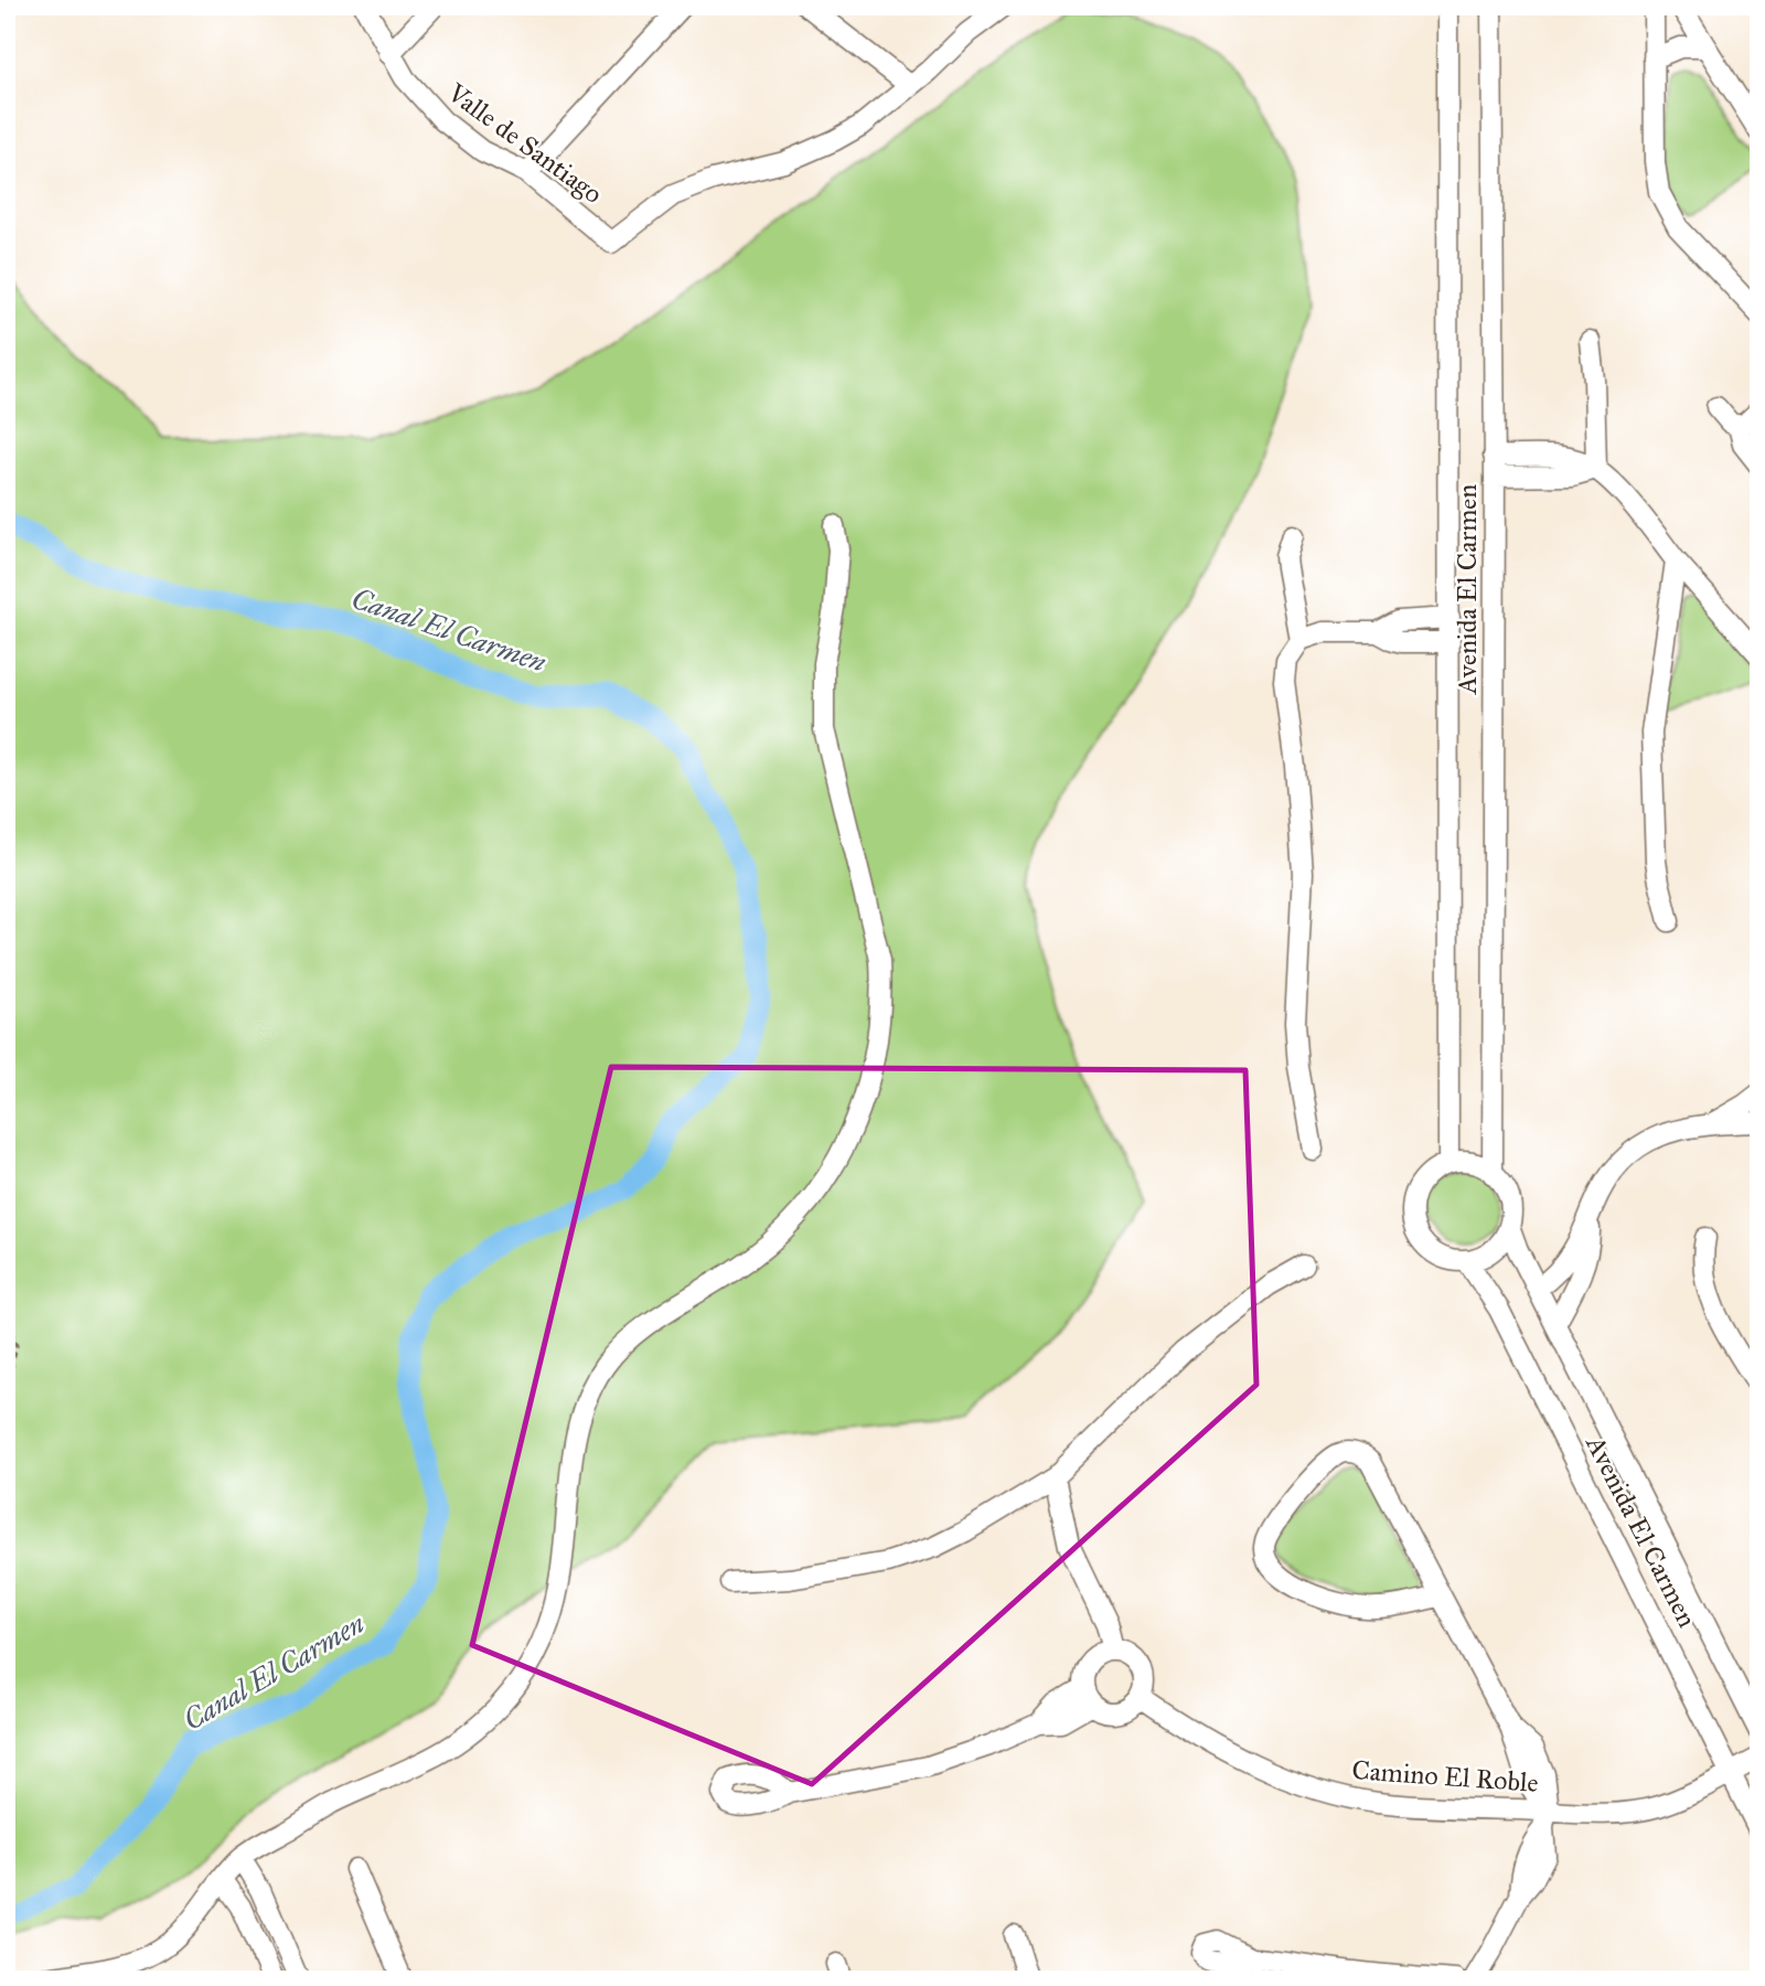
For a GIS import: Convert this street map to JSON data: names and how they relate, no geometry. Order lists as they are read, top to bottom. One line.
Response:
{"streets":{"street":["Valle de Santiago","Avenida El Carmen","Camino El Roble"]},"crossings":[["Avenida El Carmen","Camino El Roble"]],"water":["Canal El Carmen"]}
